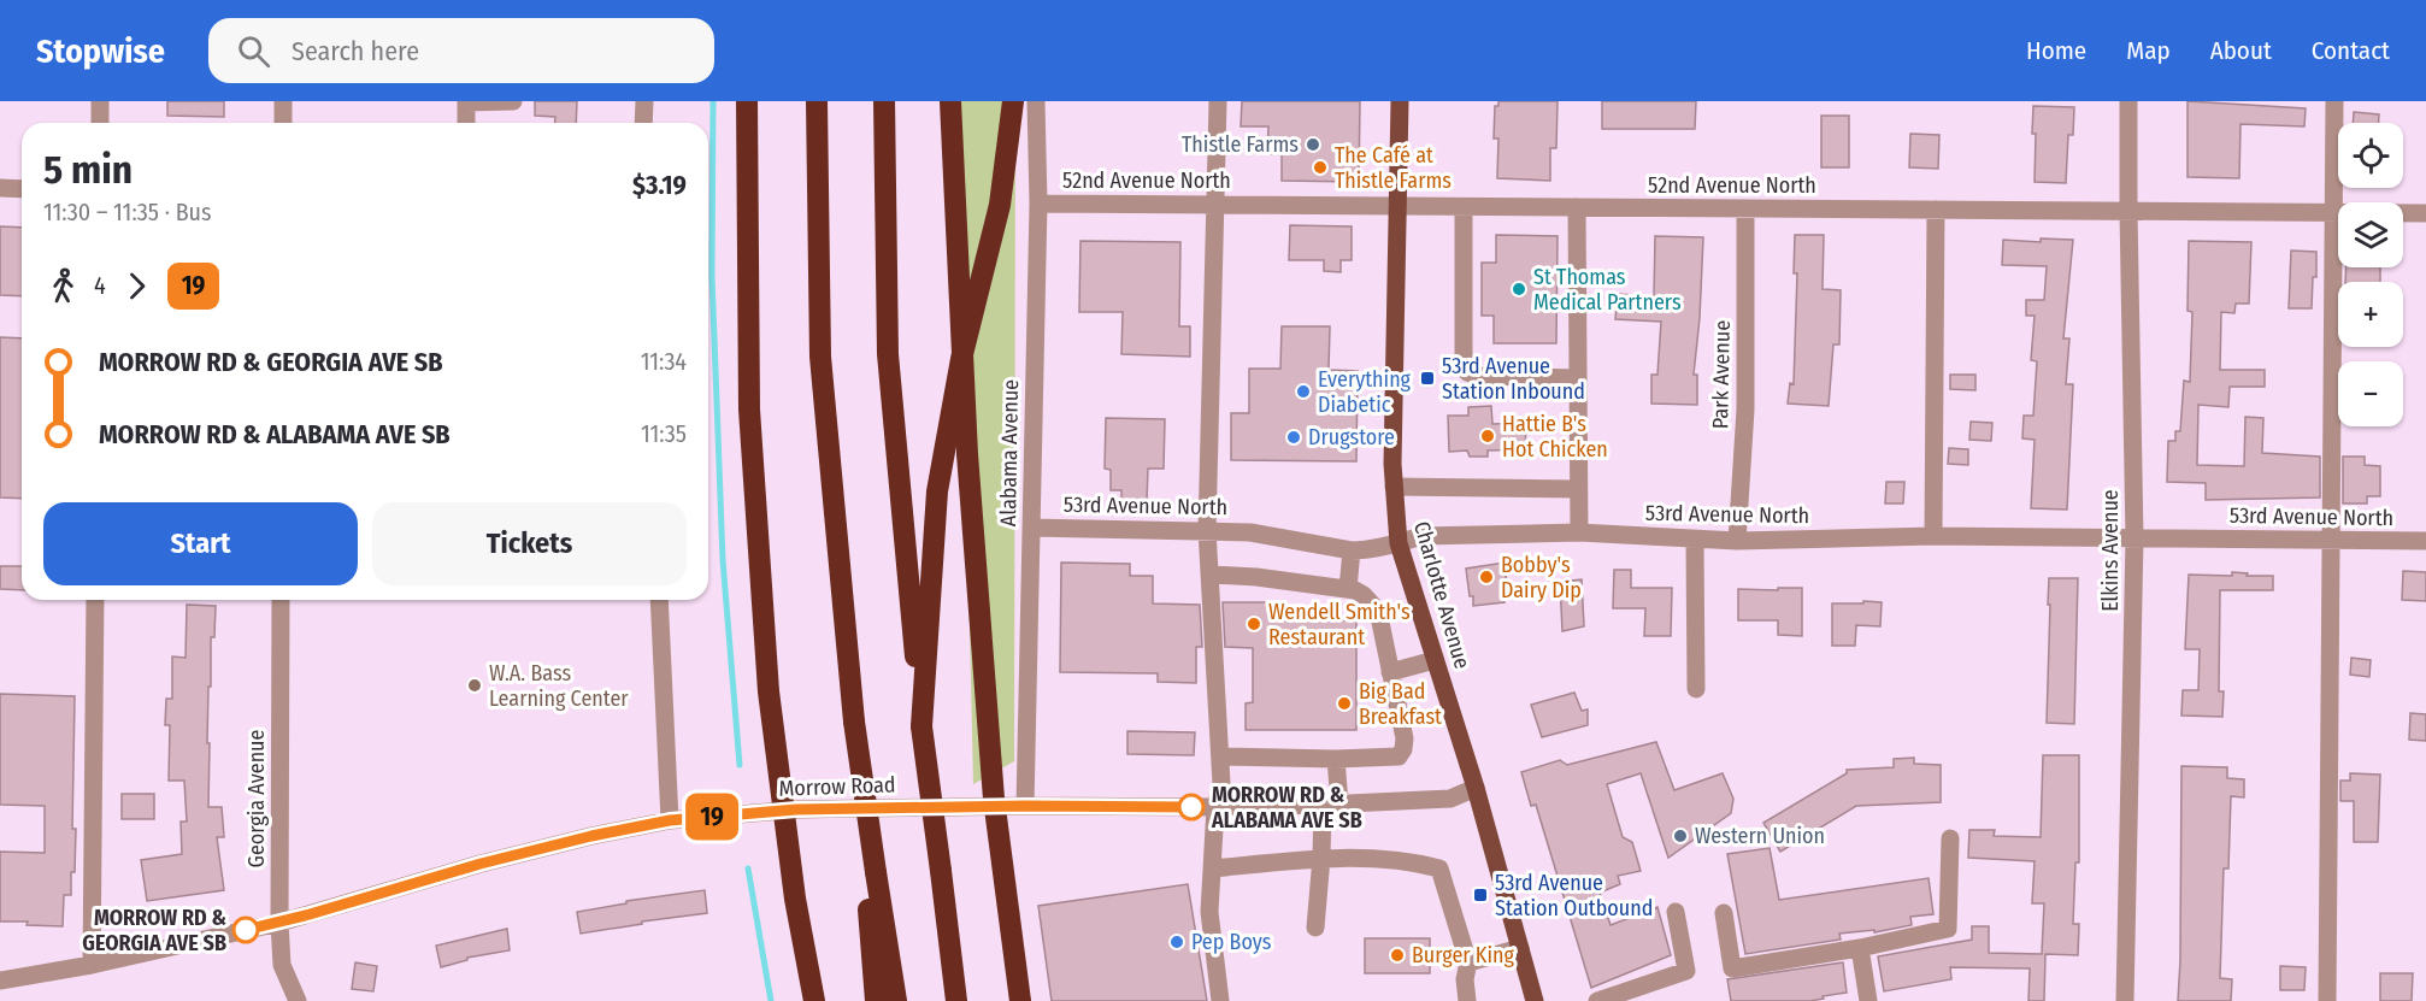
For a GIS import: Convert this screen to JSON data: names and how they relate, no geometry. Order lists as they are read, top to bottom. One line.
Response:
{"streets":{"main road":["Charlotte Avenue"],"street":["52nd Avenue North","Park Avenue","Alabama Avenue","53rd Avenue North","Elkins Avenue","Morrow Road","Georgia Avenue"]},"crossings":[["52nd Avenue North","Park Avenue"],["52nd Avenue North","Alabama Avenue"],["52nd Avenue North","Elkins Avenue"],["52nd Avenue North","Charlotte Avenue"],["Park Avenue","53rd Avenue North"],["Alabama Avenue","53rd Avenue North"],["Alabama Avenue","Morrow Road"],["53rd Avenue North","Elkins Avenue"],["53rd Avenue North","Charlotte Avenue"],["Charlotte Avenue","Morrow Road"],["Morrow Road","Georgia Avenue"]],"places":{"other":["Thistle Farms","The Café at Thistle Farms","St Thomas Medical Partners","Everything Diabetic","Hattie B's Hot Chicken","Drugstore","Bobby's Dairy Dip","Wendell Smith's Restaurant","W.A. Bass Learning Center","Big Bad Breakfast","MORROW RD & ALABAMA AVE SB","Western Union","MORROW RD & GEORGIA AVE SB","Pep Boys","Burger King"],"transit":["53rd Avenue Station Inbound","53rd Avenue Station Outbound"]},"lines":["bus line 19"],"page":{"header":"Stopwise","search":"Search here","nav":["Home","Map","About","Contact"],"on_map":"19","map_buttons":["+","−"],"heading":["5 min","11:30 – 11:35 · Bus","$3.19"],"legs":["4","19"],"list":[{"name":"MORROW RD & GEORGIA AVE SB","value":"11:34"},{"name":"MORROW RD & ALABAMA AVE SB","value":"11:35"}],"buttons":["Start","Tickets"]}}
